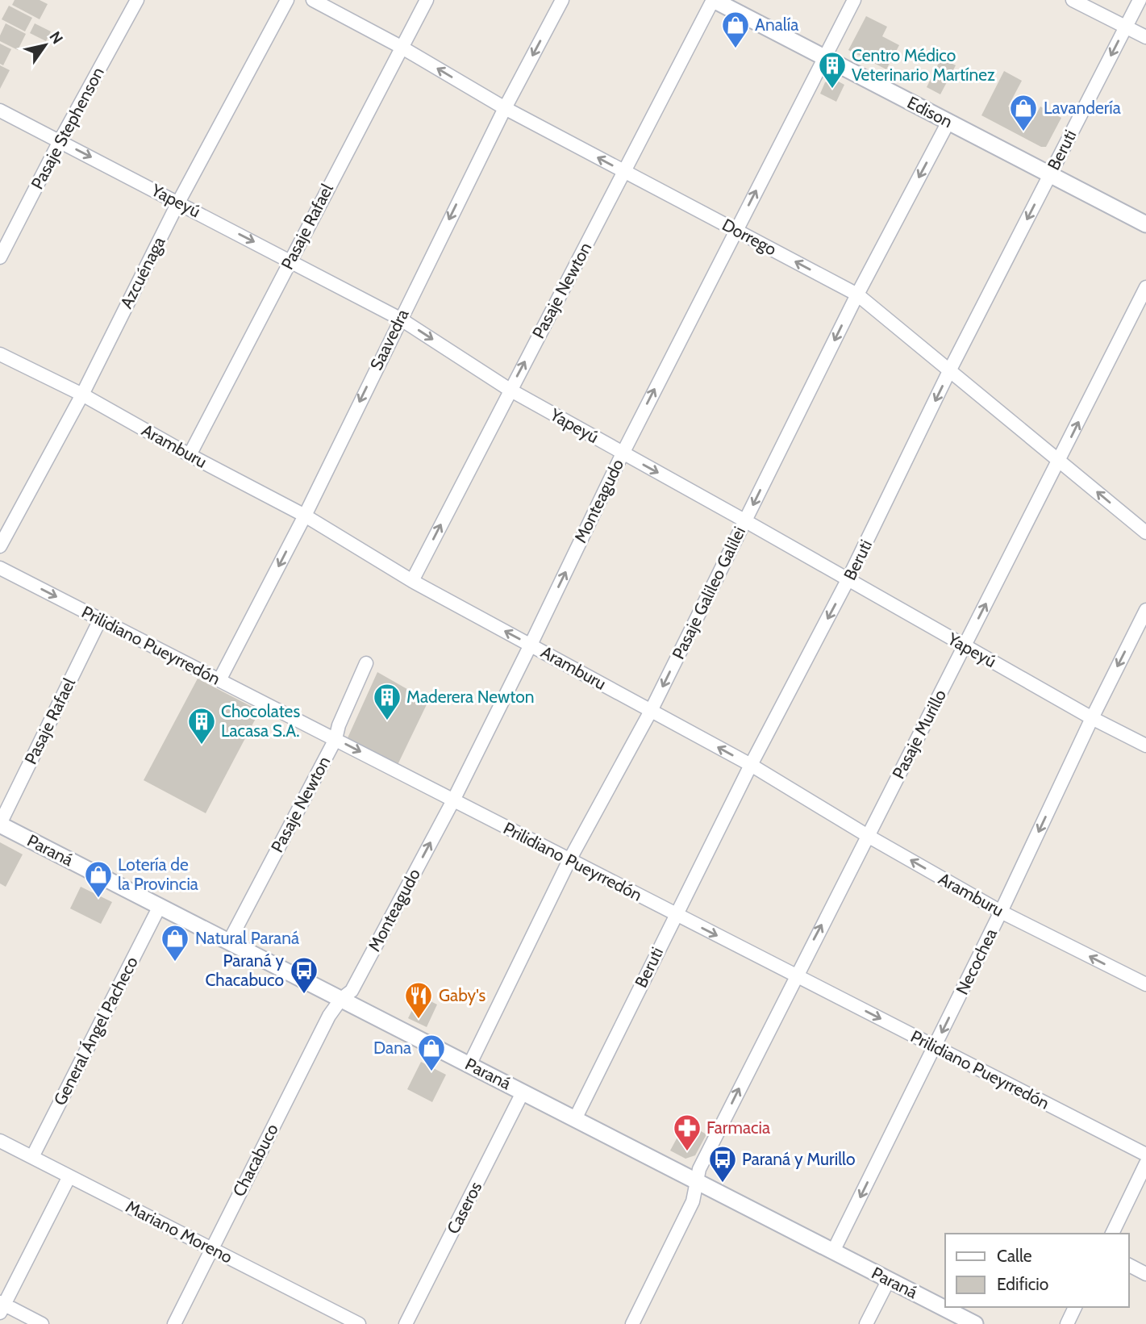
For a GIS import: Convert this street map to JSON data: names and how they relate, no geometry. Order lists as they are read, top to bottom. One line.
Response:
{"streets":{"street":["Edison","Pasaje Stephenson","Beruti","Yapeyú","Pasaje Rafael","Dorrego","Azcuénaga","Pasaje Newton","Saavedra","Aramburu","Monteagudo","Pasaje Galileo Galilei","Prilidiano Pueyrredón","Pasaje Murillo","Paraná","Necochea","General Ángel Pacheco","Chacabuco","Caseros","Mariano Moreno"]},"crossings":[["Edison","Beruti"],["Edison","Pasaje Newton"],["Edison","Monteagudo"],["Edison","Pasaje Galileo Galilei"],["Pasaje Stephenson","Yapeyú"],["Beruti","Yapeyú"],["Beruti","Dorrego"],["Beruti","Aramburu"],["Beruti","Prilidiano Pueyrredón"],["Beruti","Paraná"],["Yapeyú","Pasaje Rafael"],["Yapeyú","Azcuénaga"],["Yapeyú","Pasaje Newton"],["Yapeyú","Saavedra"],["Yapeyú","Monteagudo"],["Yapeyú","Pasaje Galileo Galilei"],["Yapeyú","Pasaje Murillo"],["Yapeyú","Necochea"],["Pasaje Rafael","Dorrego"],["Pasaje Rafael","Aramburu"],["Pasaje Rafael","Prilidiano Pueyrredón"],["Pasaje Rafael","Paraná"],["Dorrego","Pasaje Newton"],["Dorrego","Saavedra"],["Dorrego","Monteagudo"],["Dorrego","Pasaje Galileo Galilei"],["Dorrego","Pasaje Murillo"],["Azcuénaga","Aramburu"],["Pasaje Newton","Aramburu"],["Pasaje Newton","Prilidiano Pueyrredón"],["Pasaje Newton","Paraná"],["Saavedra","Aramburu"],["Saavedra","Prilidiano Pueyrredón"],["Aramburu","Monteagudo"],["Aramburu","Pasaje Galileo Galilei"],["Aramburu","Pasaje Murillo"],["Aramburu","Necochea"],["Monteagudo","Prilidiano Pueyrredón"],["Monteagudo","Paraná"],["Monteagudo","Chacabuco"],["Pasaje Galileo Galilei","Prilidiano Pueyrredón"],["Pasaje Galileo Galilei","Paraná"],["Prilidiano Pueyrredón","Pasaje Murillo"],["Prilidiano Pueyrredón","Necochea"],["Pasaje Murillo","Paraná"],["Paraná","Necochea"],["Paraná","General Ángel Pacheco"],["Paraná","Chacabuco"],["Paraná","Caseros"],["General Ángel Pacheco","Mariano Moreno"],["Chacabuco","Mariano Moreno"]],"one_way":["Beruti","Yapeyú","Dorrego","Pasaje Newton","Saavedra","Aramburu","Monteagudo","Pasaje Galileo Galilei","Prilidiano Pueyrredón","Pasaje Murillo","Necochea"],"places":{"shop":["Analía","Lavandería","Lotería de la Provincia","Natural Paraná","Dana"],"building":["Centro Médico Veterinario Martínez","Maderera Newton","Chocolates Lacasa S.A."],"bus stop":["Paraná y Chacabuco","Paraná y Murillo"],"restaurant":["Gaby's"],"pharmacy":["Farmacia"]},"legend":["Calle","Edificio"],"north":"top right"}
